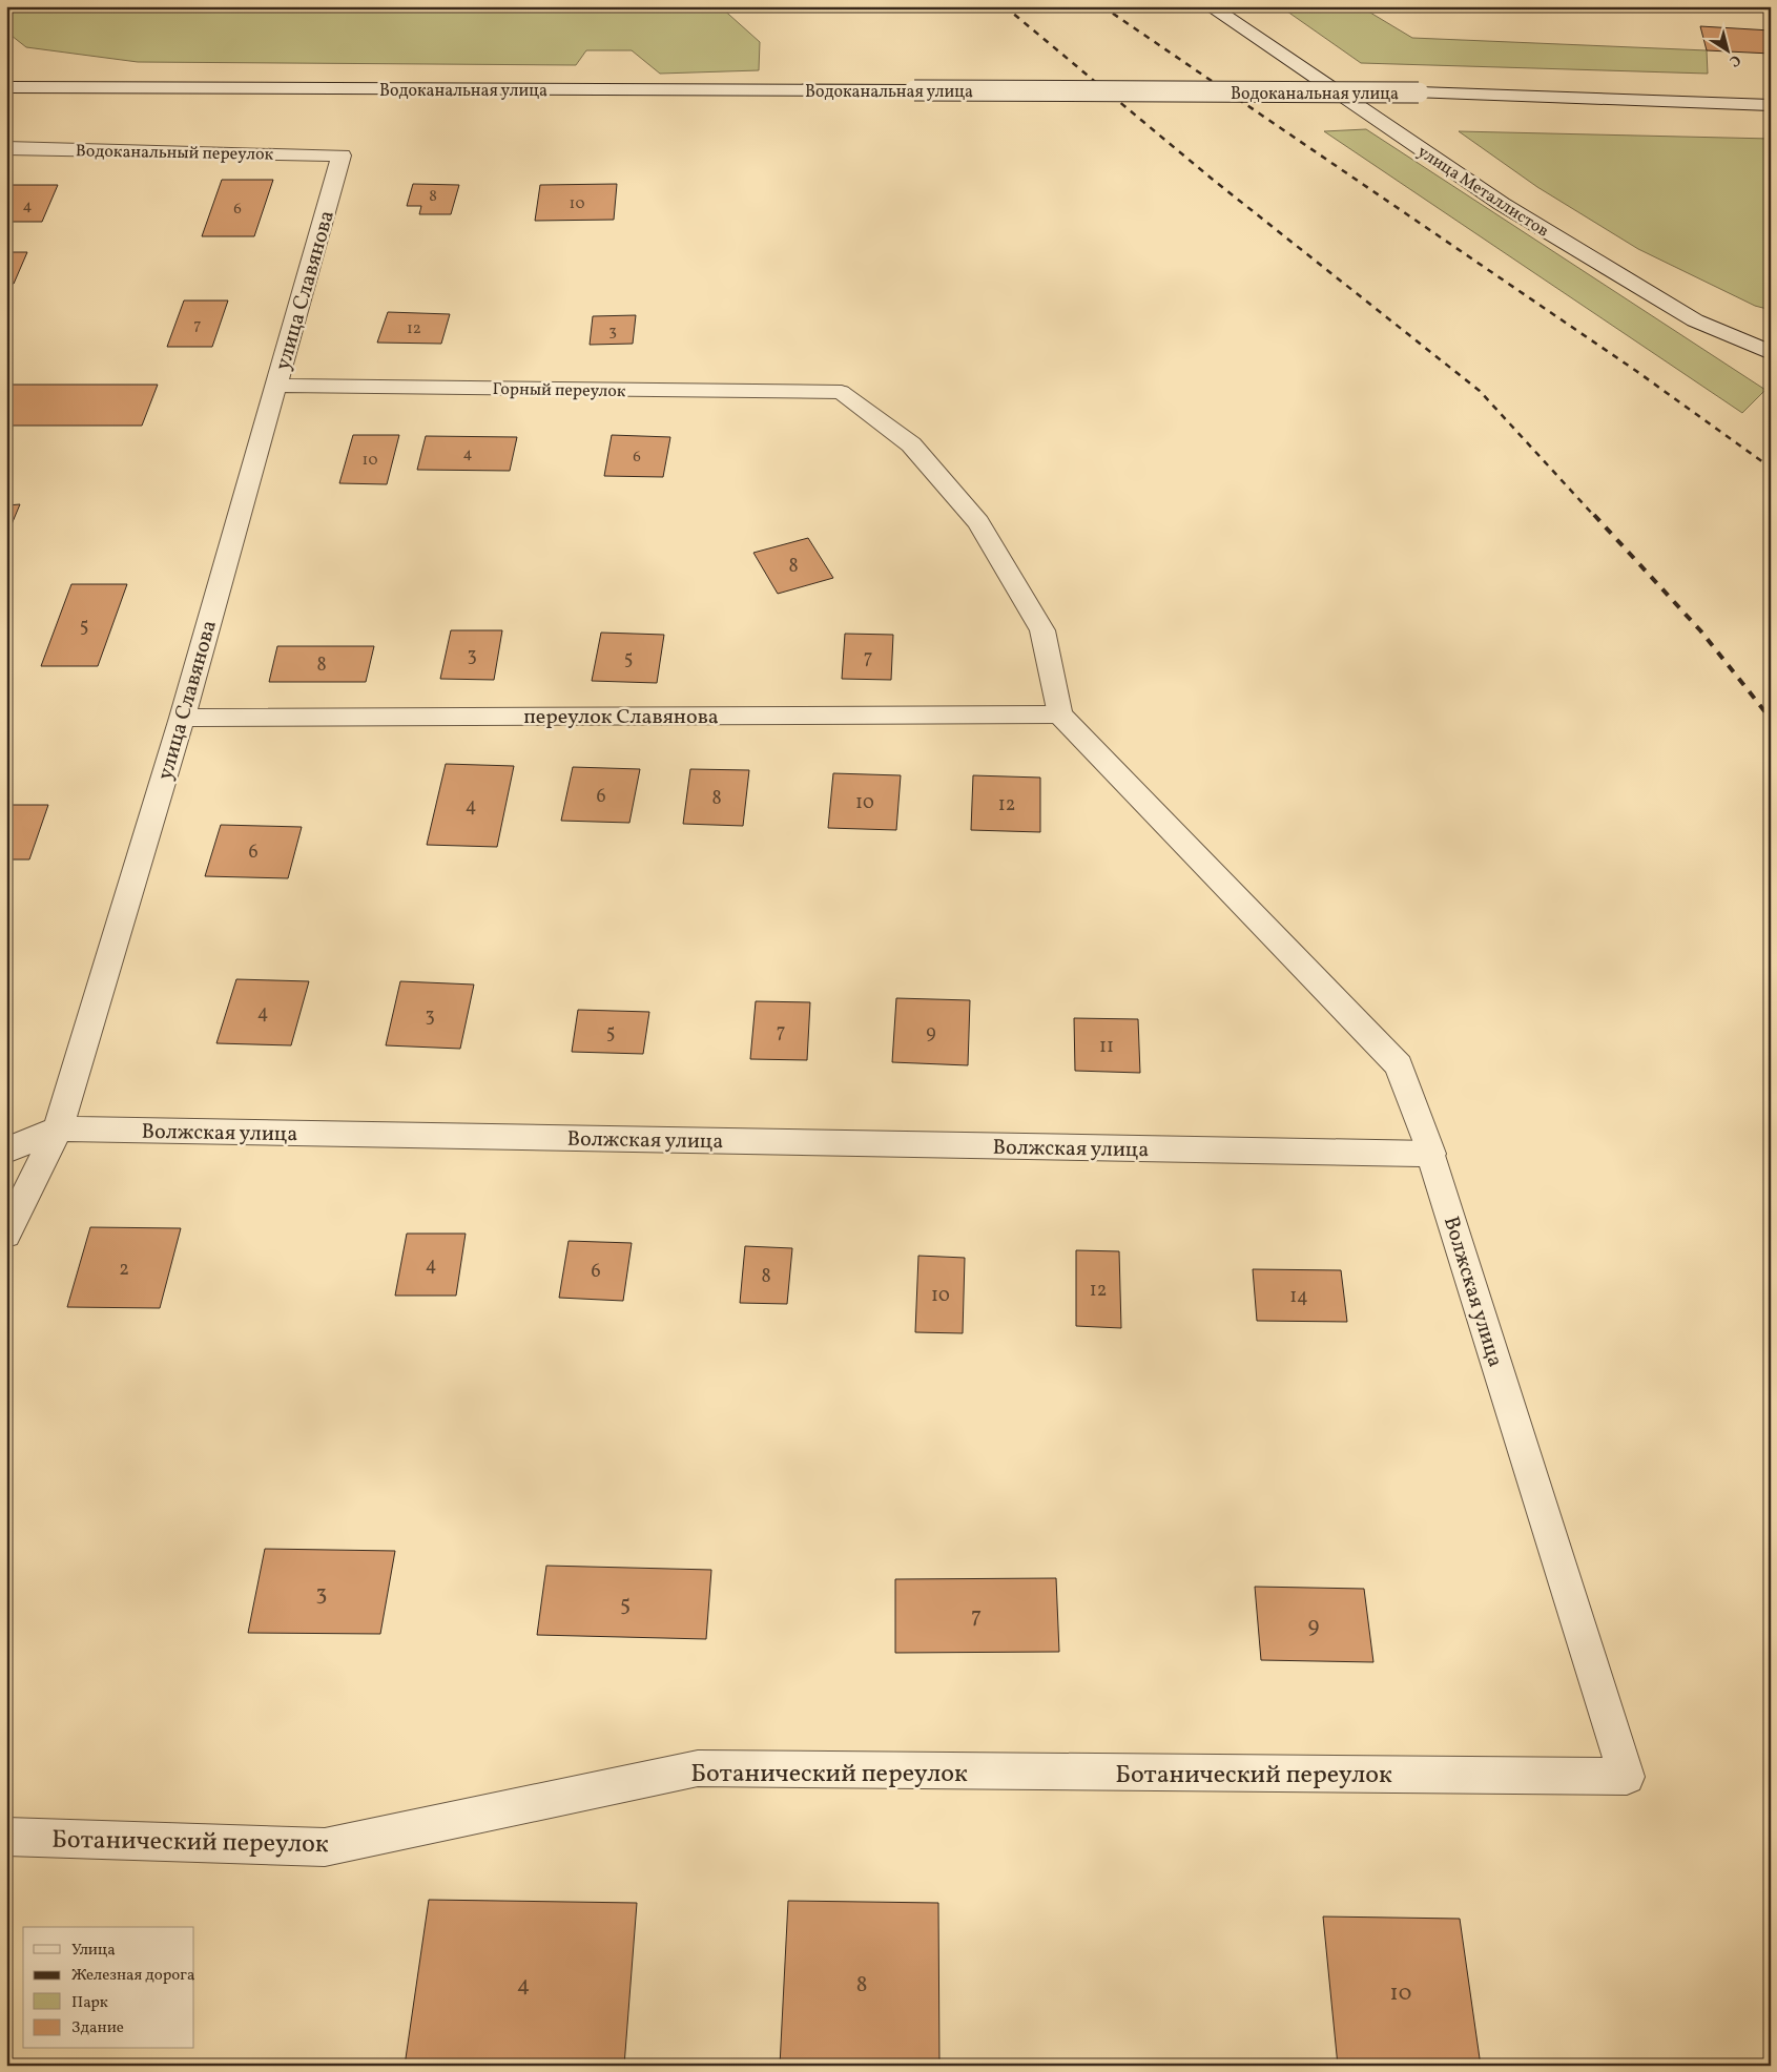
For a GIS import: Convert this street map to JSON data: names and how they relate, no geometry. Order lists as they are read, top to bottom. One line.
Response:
{"streets":{"street":["Водоканальная улица","Водоканальный переулок","улица Металлистов","улица Славянова","Горный переулок","переулок Славянова","Волжская улица","Ботанический переулок"]},"crossings":[["Водоканальный переулок","улица Славянова"],["улица Славянова","Горный переулок"],["улица Славянова","переулок Славянова"],["улица Славянова","Волжская улица"],["Горный переулок","переулок Славянова"],["Волжская улица","Ботанический переулок"]],"house_numbers":["8","10","4","6","7","12","3","4","6","10","8","5","3","7","5","8","6","8","10","12","4","6","4","3","7","5","9","11","4","2","6","8","12","10","14","3","5","7","9","4","8","10"],"legend":["Улица","Железная дорога","Парк","Здание"],"north":"bottom right"}
